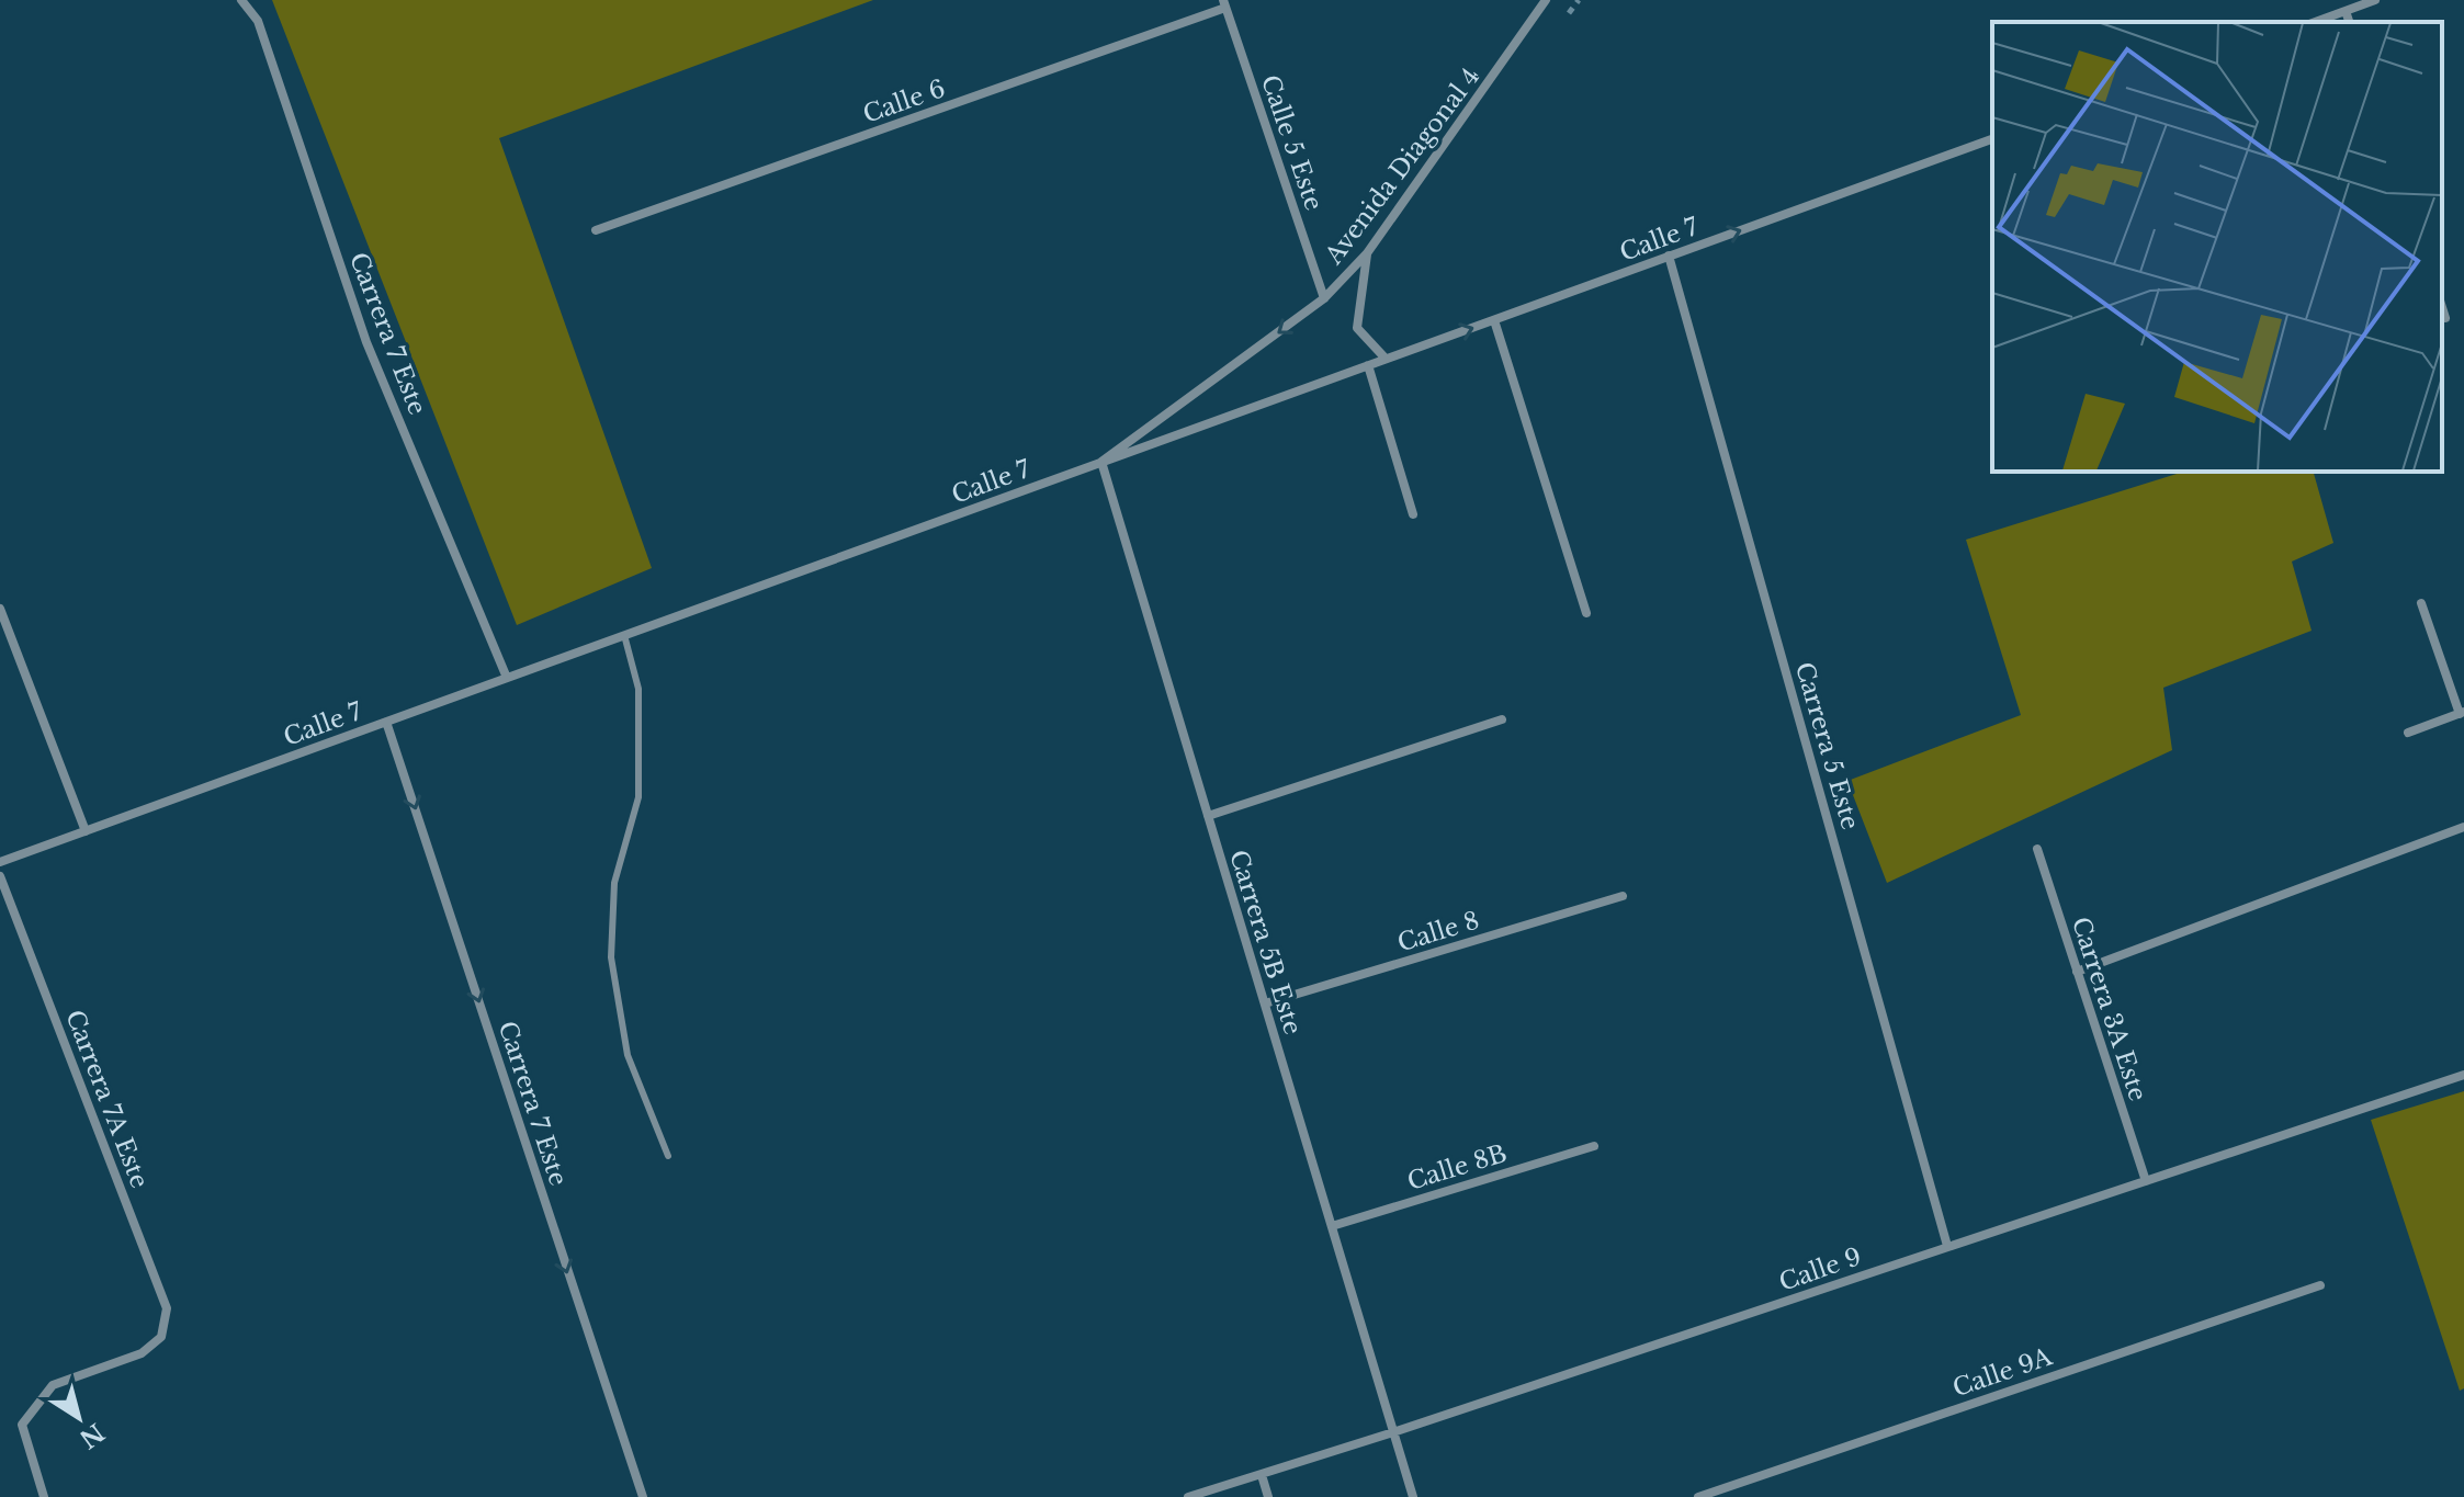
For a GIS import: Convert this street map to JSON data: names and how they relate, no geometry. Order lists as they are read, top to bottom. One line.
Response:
{"streets":{"street":["Calle 6","Calle 5 Este","Avenida Diagonal 4","Calle 7","Carrera 7 Este","Carrera 5 Este","Calle 8","Carrera 5B Este","Carrera 3A Este","Carrera 7A Este","Calle 8B","Calle 9","Calle 9A"]},"crossings":[["Calle 6","Calle 5 Este"],["Calle 5 Este","Avenida Diagonal 4"],["Avenida Diagonal 4","Calle 7"],["Avenida Diagonal 4","Carrera 5B Este"],["Calle 7","Carrera 7 Este"],["Calle 7","Carrera 5 Este"],["Calle 7","Carrera 5B Este"],["Carrera 5 Este","Calle 9"],["Calle 8","Carrera 5B Este"],["Carrera 5B Este","Calle 8B"],["Carrera 5B Este","Calle 9"],["Carrera 3A Este","Calle 9"]],"one_way":["Avenida Diagonal 4","Carrera 7 Este"],"north":"bottom right"}
